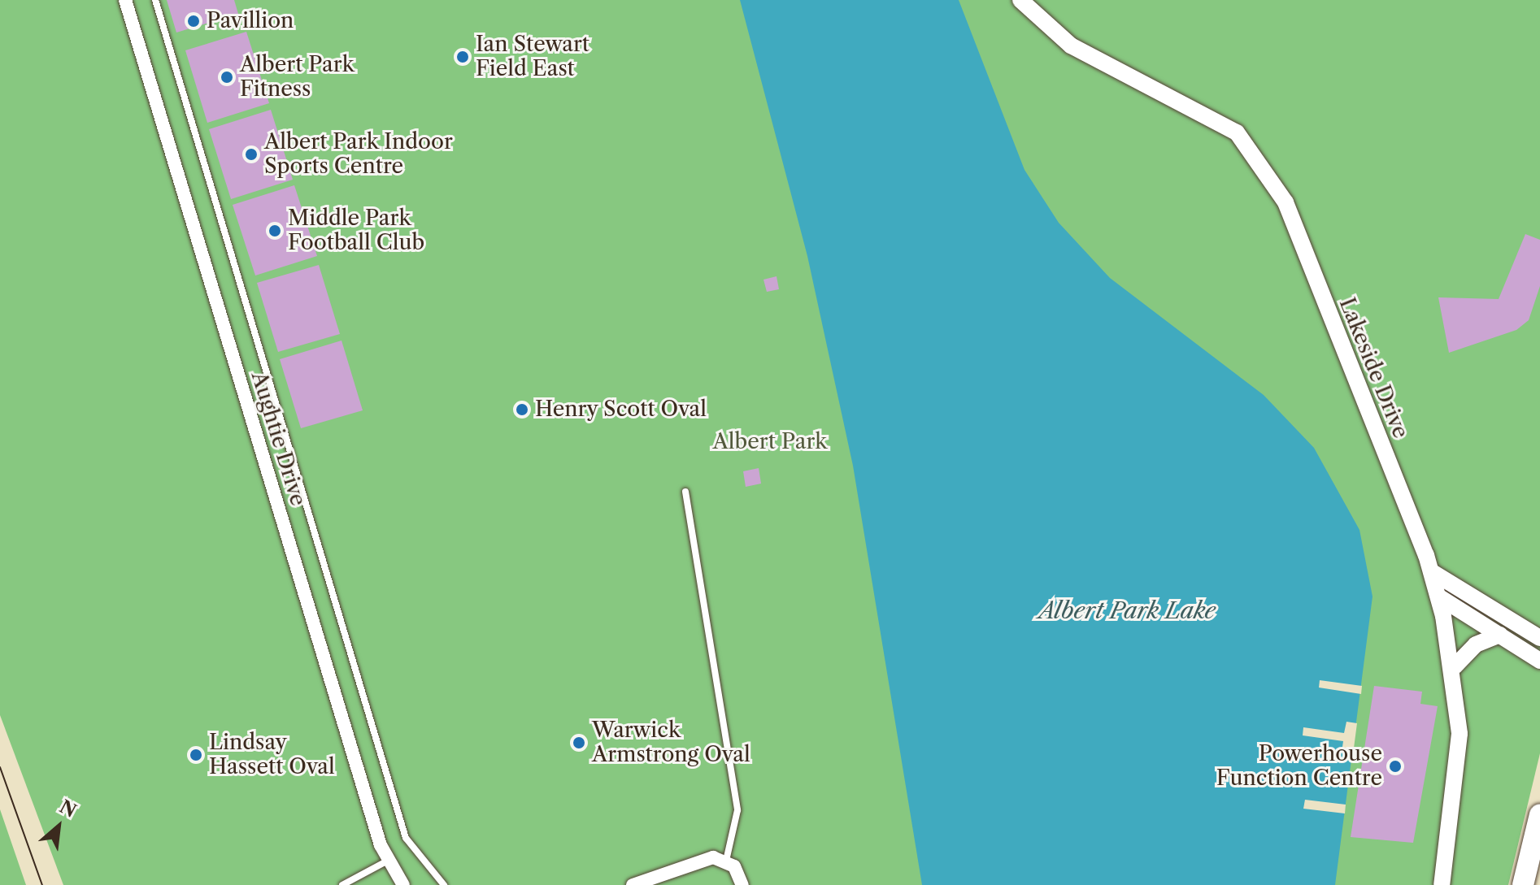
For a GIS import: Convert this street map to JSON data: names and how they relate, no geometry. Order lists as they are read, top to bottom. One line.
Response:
{"streets":{"street":["Lakeside Drive","Aughtie Drive"]},"water":["Albert Park Lake"],"parks":["Albert Park"],"places":["Pavillion","Ian Stewart Field East","Albert Park Fitness","Albert Park Indoor Sports Centre","Middle Park Football Club","Henry Scott Oval","Warwick Armstrong Oval","Lindsay Hassett Oval","Powerhouse Function Centre"],"north":"top right"}
